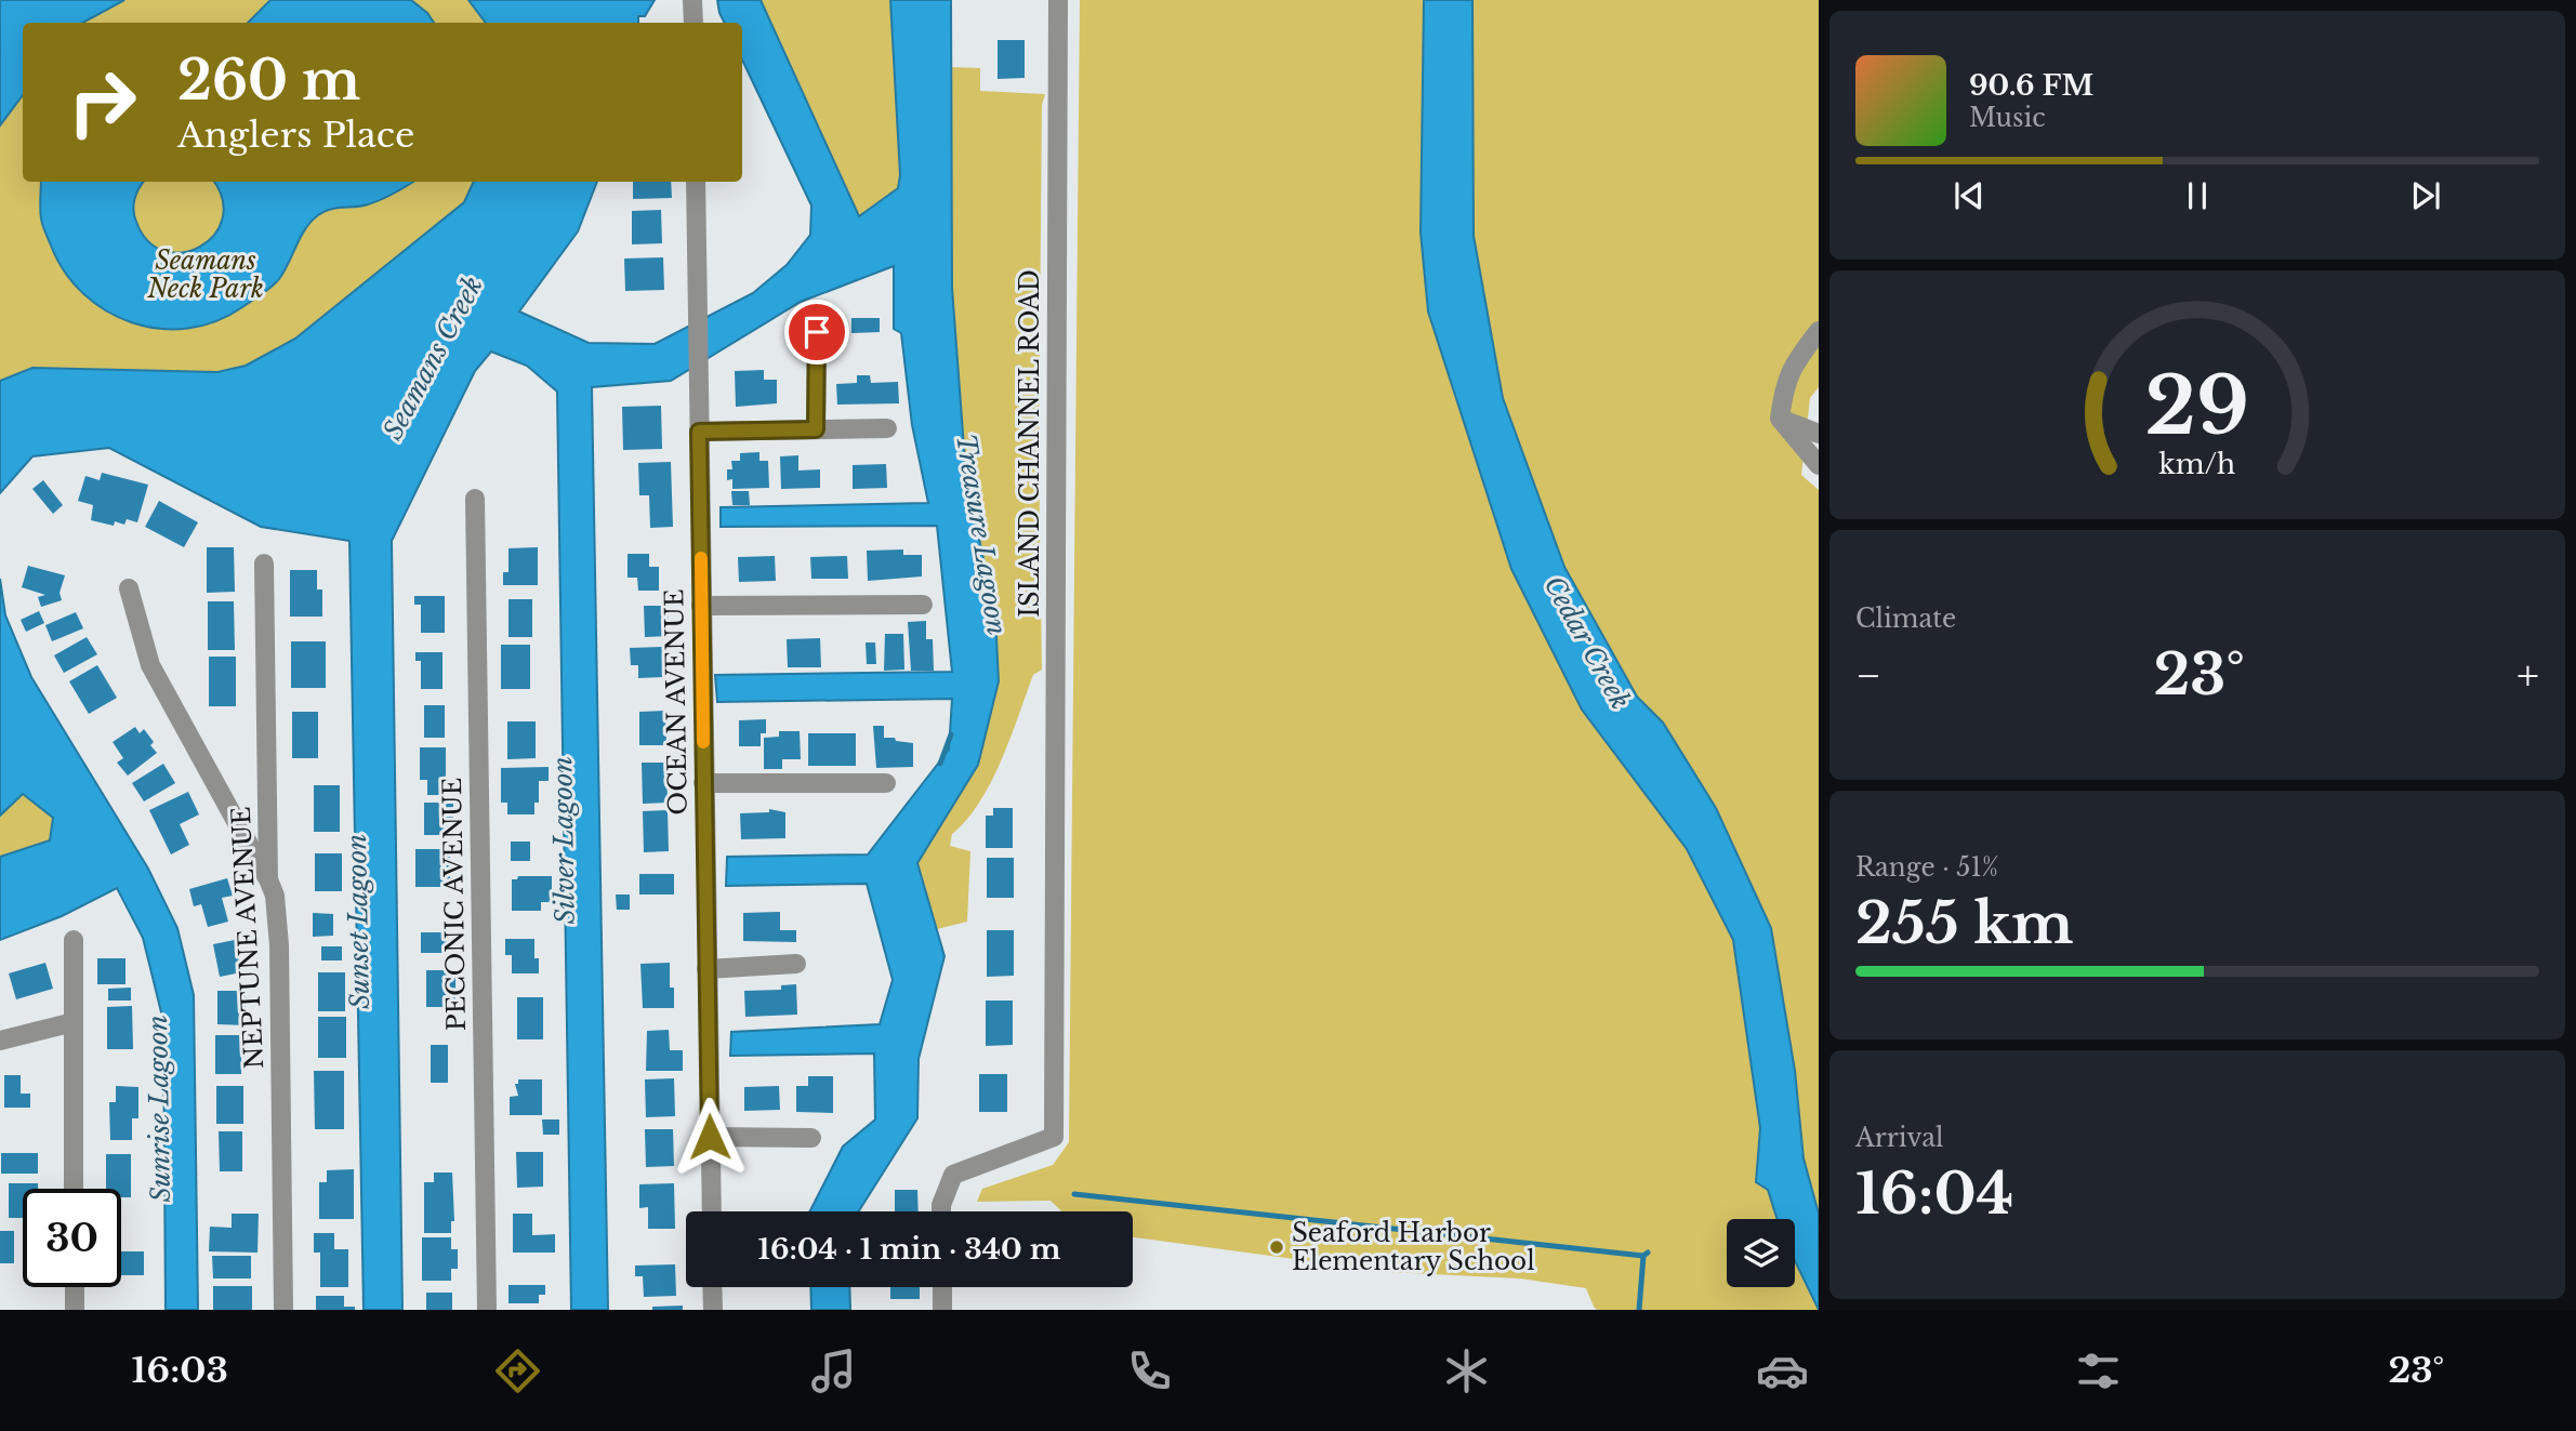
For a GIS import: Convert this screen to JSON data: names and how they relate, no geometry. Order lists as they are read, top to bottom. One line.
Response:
{"streets":{"street":["ISLAND CHANNEL ROAD","OCEAN AVENUE","PECONIC AVENUE","NEPTUNE AVENUE"]},"water":["Seamans Creek","Treasure Lagoon","Cedar Creek","Silver Lagoon","Sunset Lagoon","Sunrise Lagoon"],"parks":["Seamans Neck Park"],"places":["Seaford Harbor Elementary School"],"page":{"turn":["260 m","Anglers Place"],"song":["90.6 FM","Music"],"tile":["Climate",["Range · 51%","255 km"],["Arrival","16:04"]],"heat":["−","23°","+"],"limit":"30","trip":"16:04 · 1 min · 340 m","tabs":["16:03","23°"],"gauge":["29","km/h"]}}
